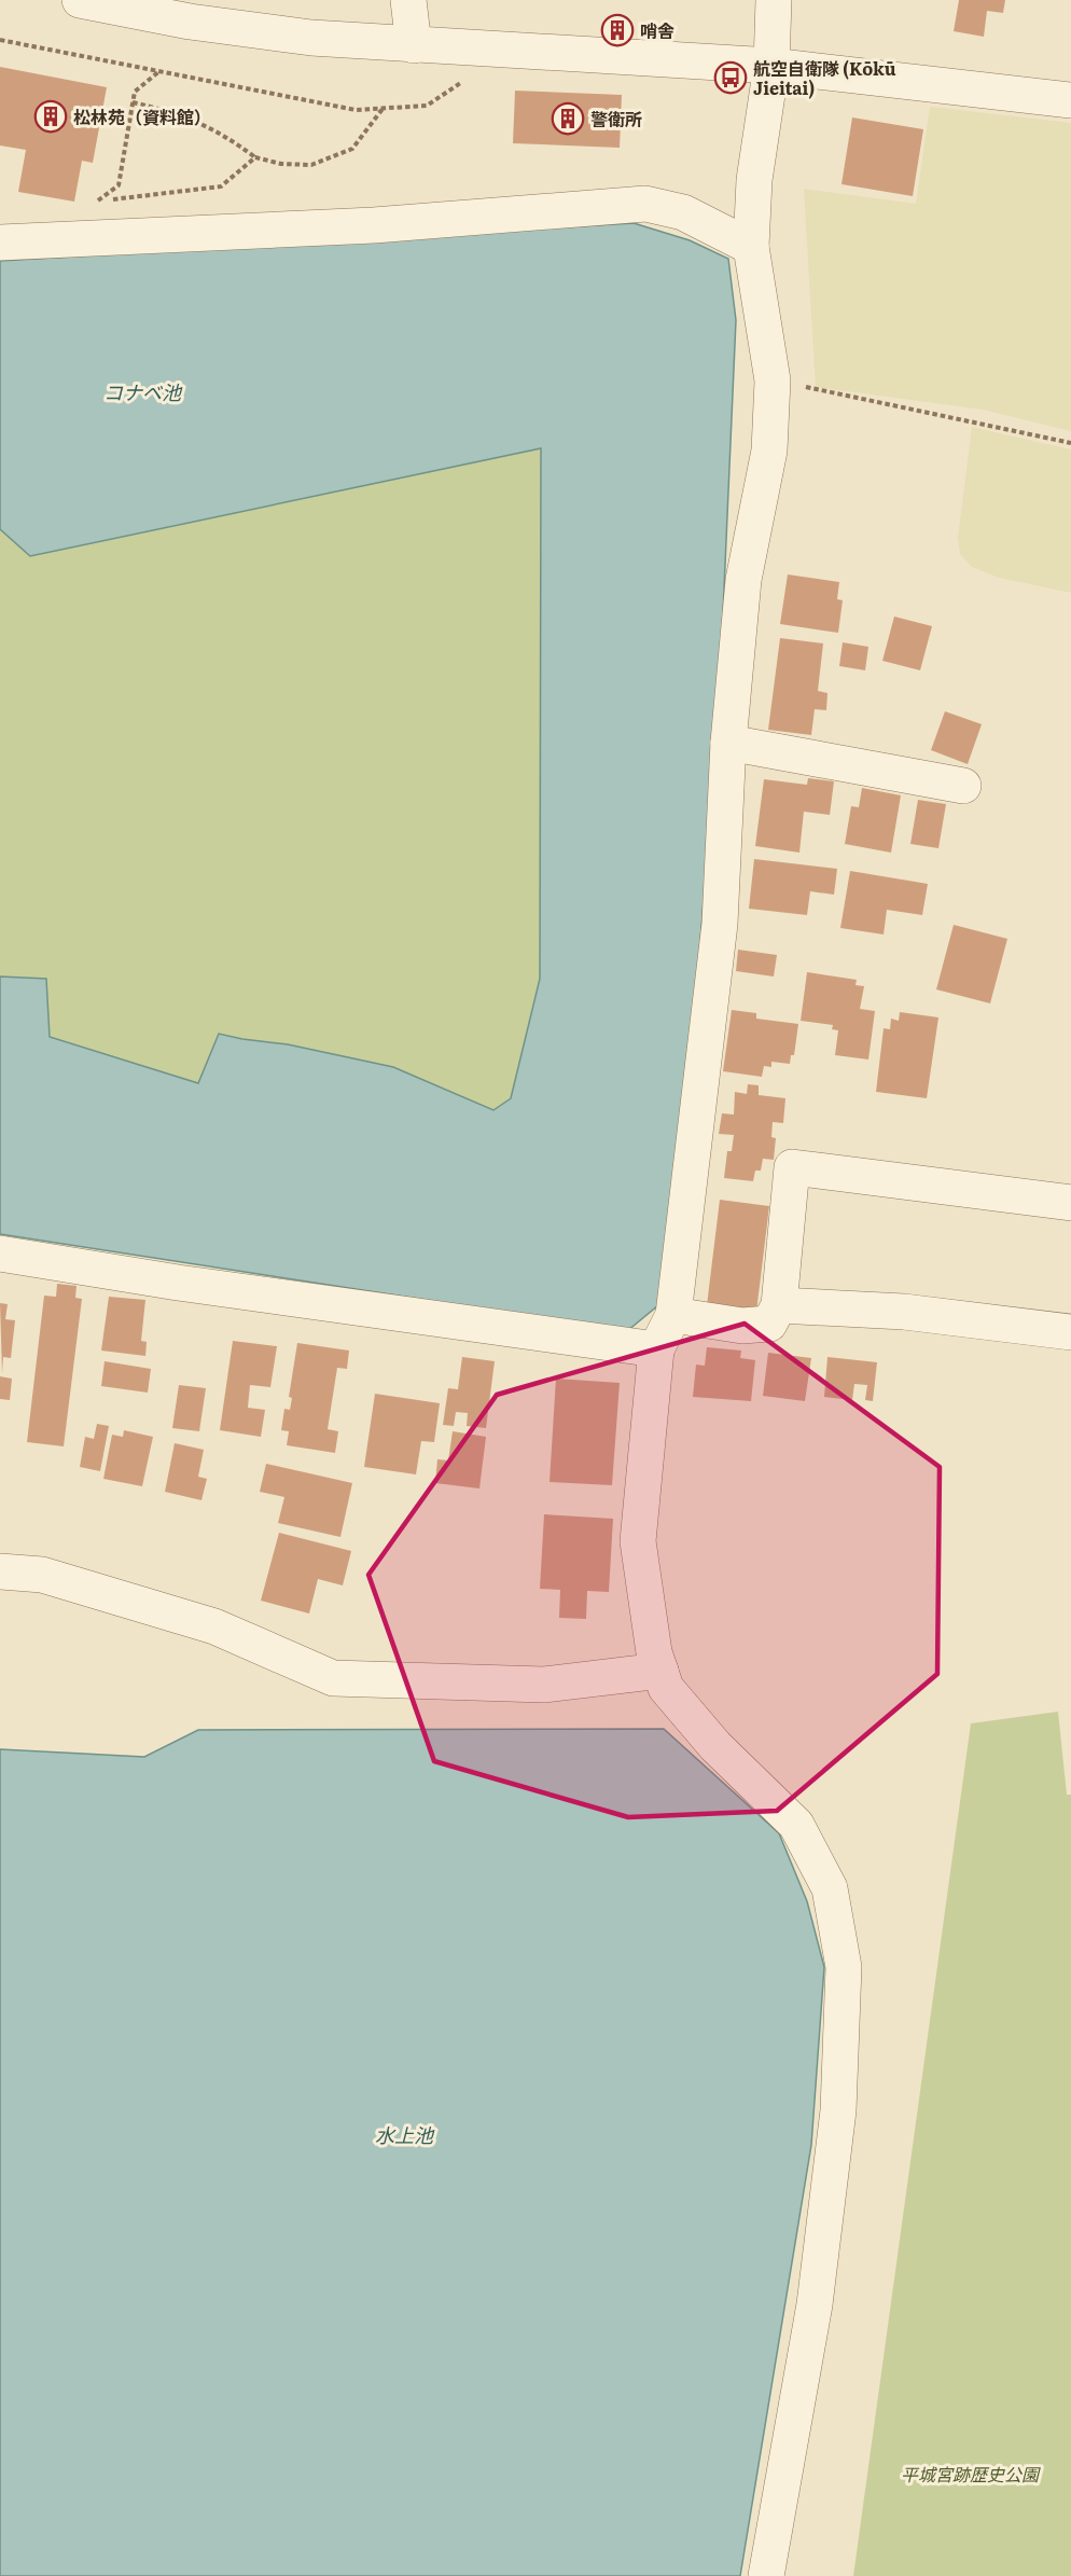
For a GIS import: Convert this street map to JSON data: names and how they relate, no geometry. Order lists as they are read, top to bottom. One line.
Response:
{"water":["コナベ池","水上池"],"parks":["平城宮跡歴史公園"],"places":{"building":["哨舎","松林苑（資料館）","警衛所"],"bus stop":["航空自衛隊 (Kōkū Jieitai)"]}}
